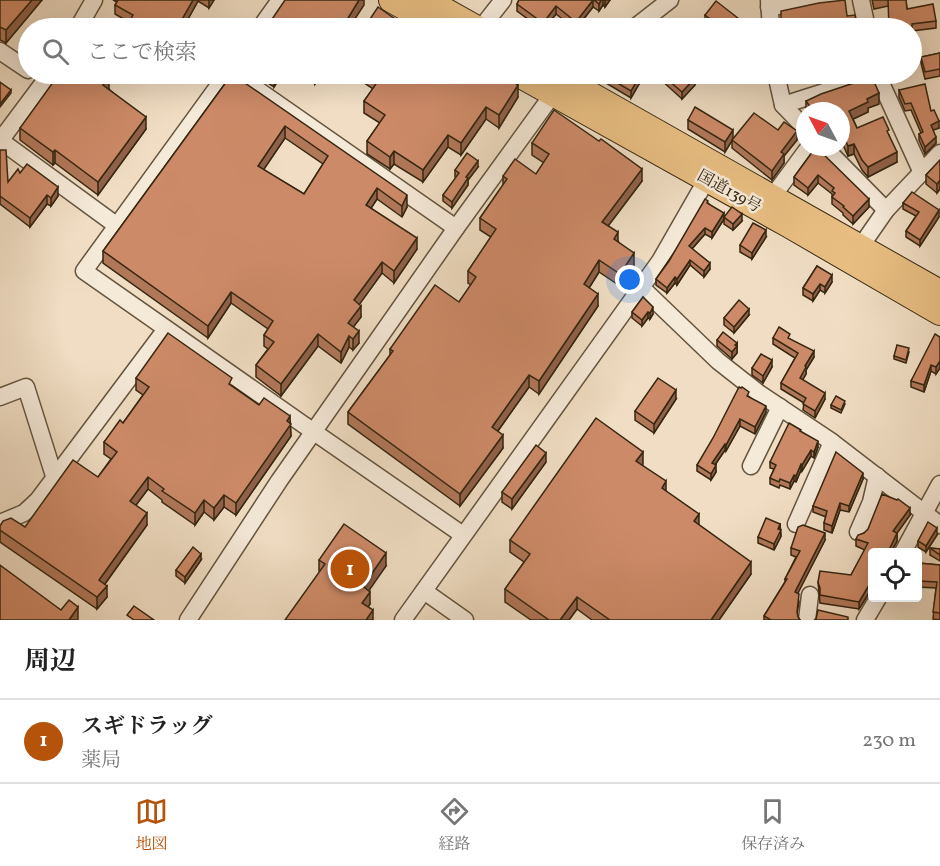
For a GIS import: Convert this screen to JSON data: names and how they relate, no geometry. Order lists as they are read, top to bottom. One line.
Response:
{"streets":{"highway":["国道139号"]},"north":"top left","page":{"search":"ここで検索","pins":"1","heading":"周辺","list":[{"mark":"1","name":"スギドラッグ","note":"薬局","value":"230 m"}],"nav":["地図","経路","保存済み"]}}
